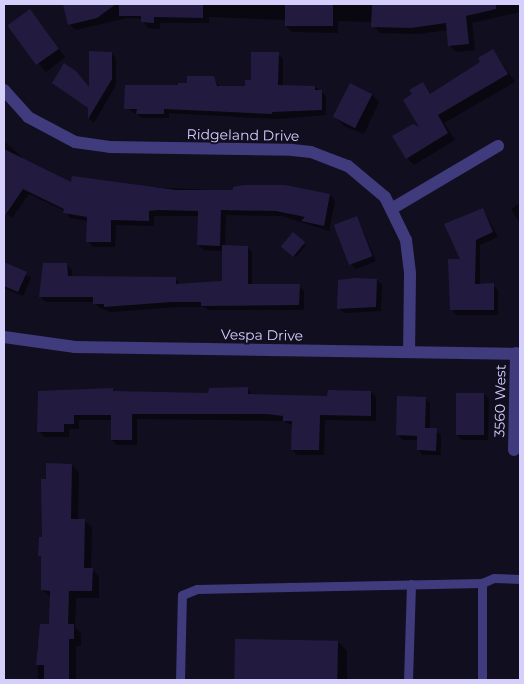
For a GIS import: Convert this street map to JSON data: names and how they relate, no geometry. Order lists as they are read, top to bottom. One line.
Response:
{"streets":{"street":["Ridgeland Drive","Vespa Drive","3560 West"]},"crossings":[["Ridgeland Drive","Vespa Drive"],["Vespa Drive","3560 West"]]}
